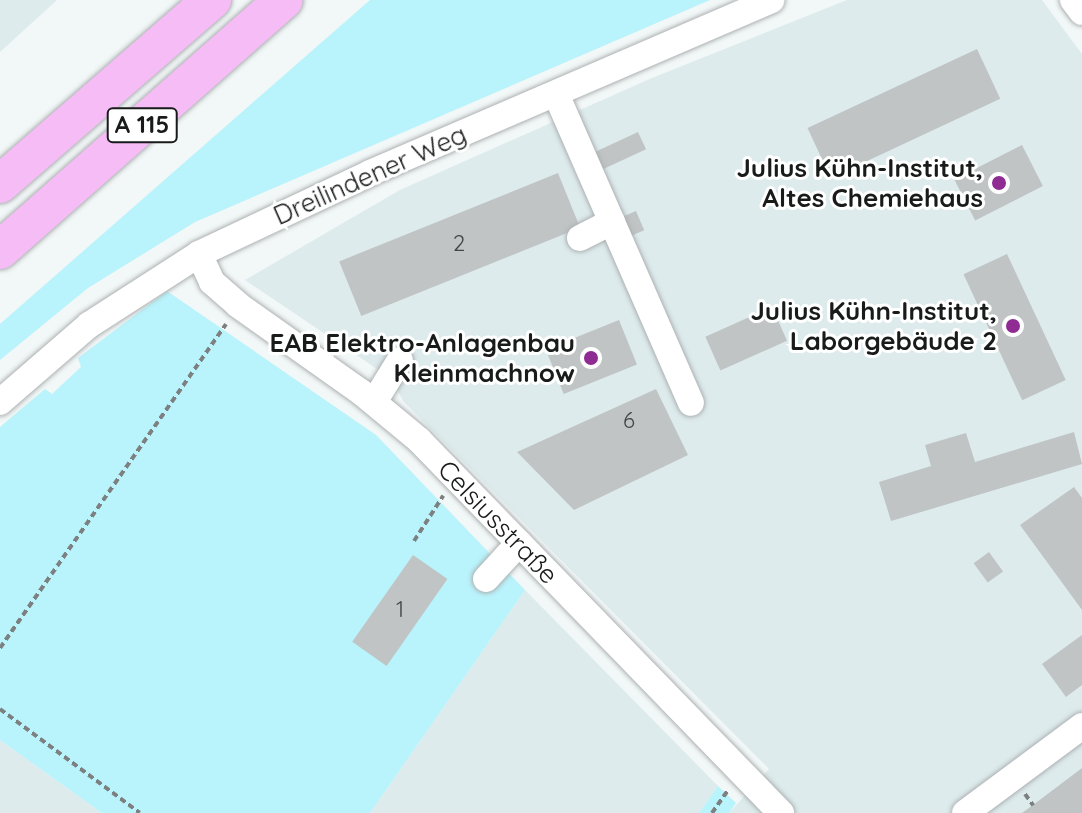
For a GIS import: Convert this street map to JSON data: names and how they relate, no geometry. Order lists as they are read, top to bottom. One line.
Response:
{"streets":{"highway":["A 115"],"street":["Dreilindener Weg","Celsiusstraße"]},"crossings":[["Dreilindener Weg","Celsiusstraße"]],"places":["Julius Kühn-Institut, Altes Chemiehaus","Julius Kühn-Institut, Laborgebäude 2","EAB Elektro-Anlagenbau Kleinmachnow"],"house_numbers":["2","6","1"]}
